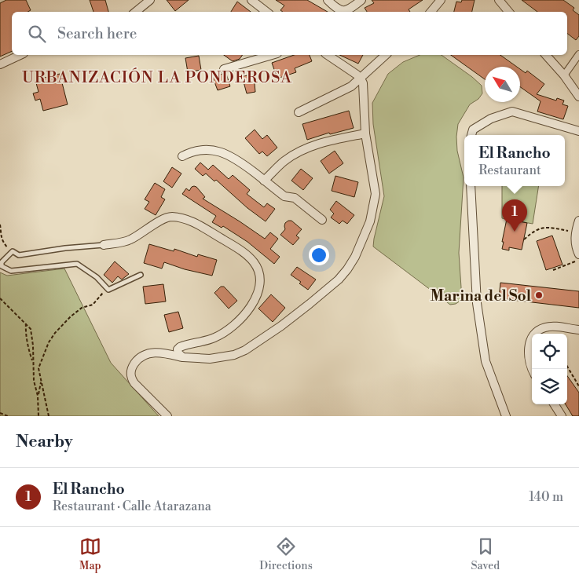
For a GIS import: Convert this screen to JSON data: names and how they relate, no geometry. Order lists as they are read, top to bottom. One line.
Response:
{"districts":["URBANIZACIÓN LA PONDEROSA"],"places":["Marina del Sol"],"north":"top left","page":{"search":"Search here","popup":["El Rancho","Restaurant"],"pins":"1","heading":"Nearby","list":[{"mark":"1","name":"El Rancho","note":"Restaurant · Calle Atarazana","value":"140 m"}],"nav":["Map","Directions","Saved"]}}
